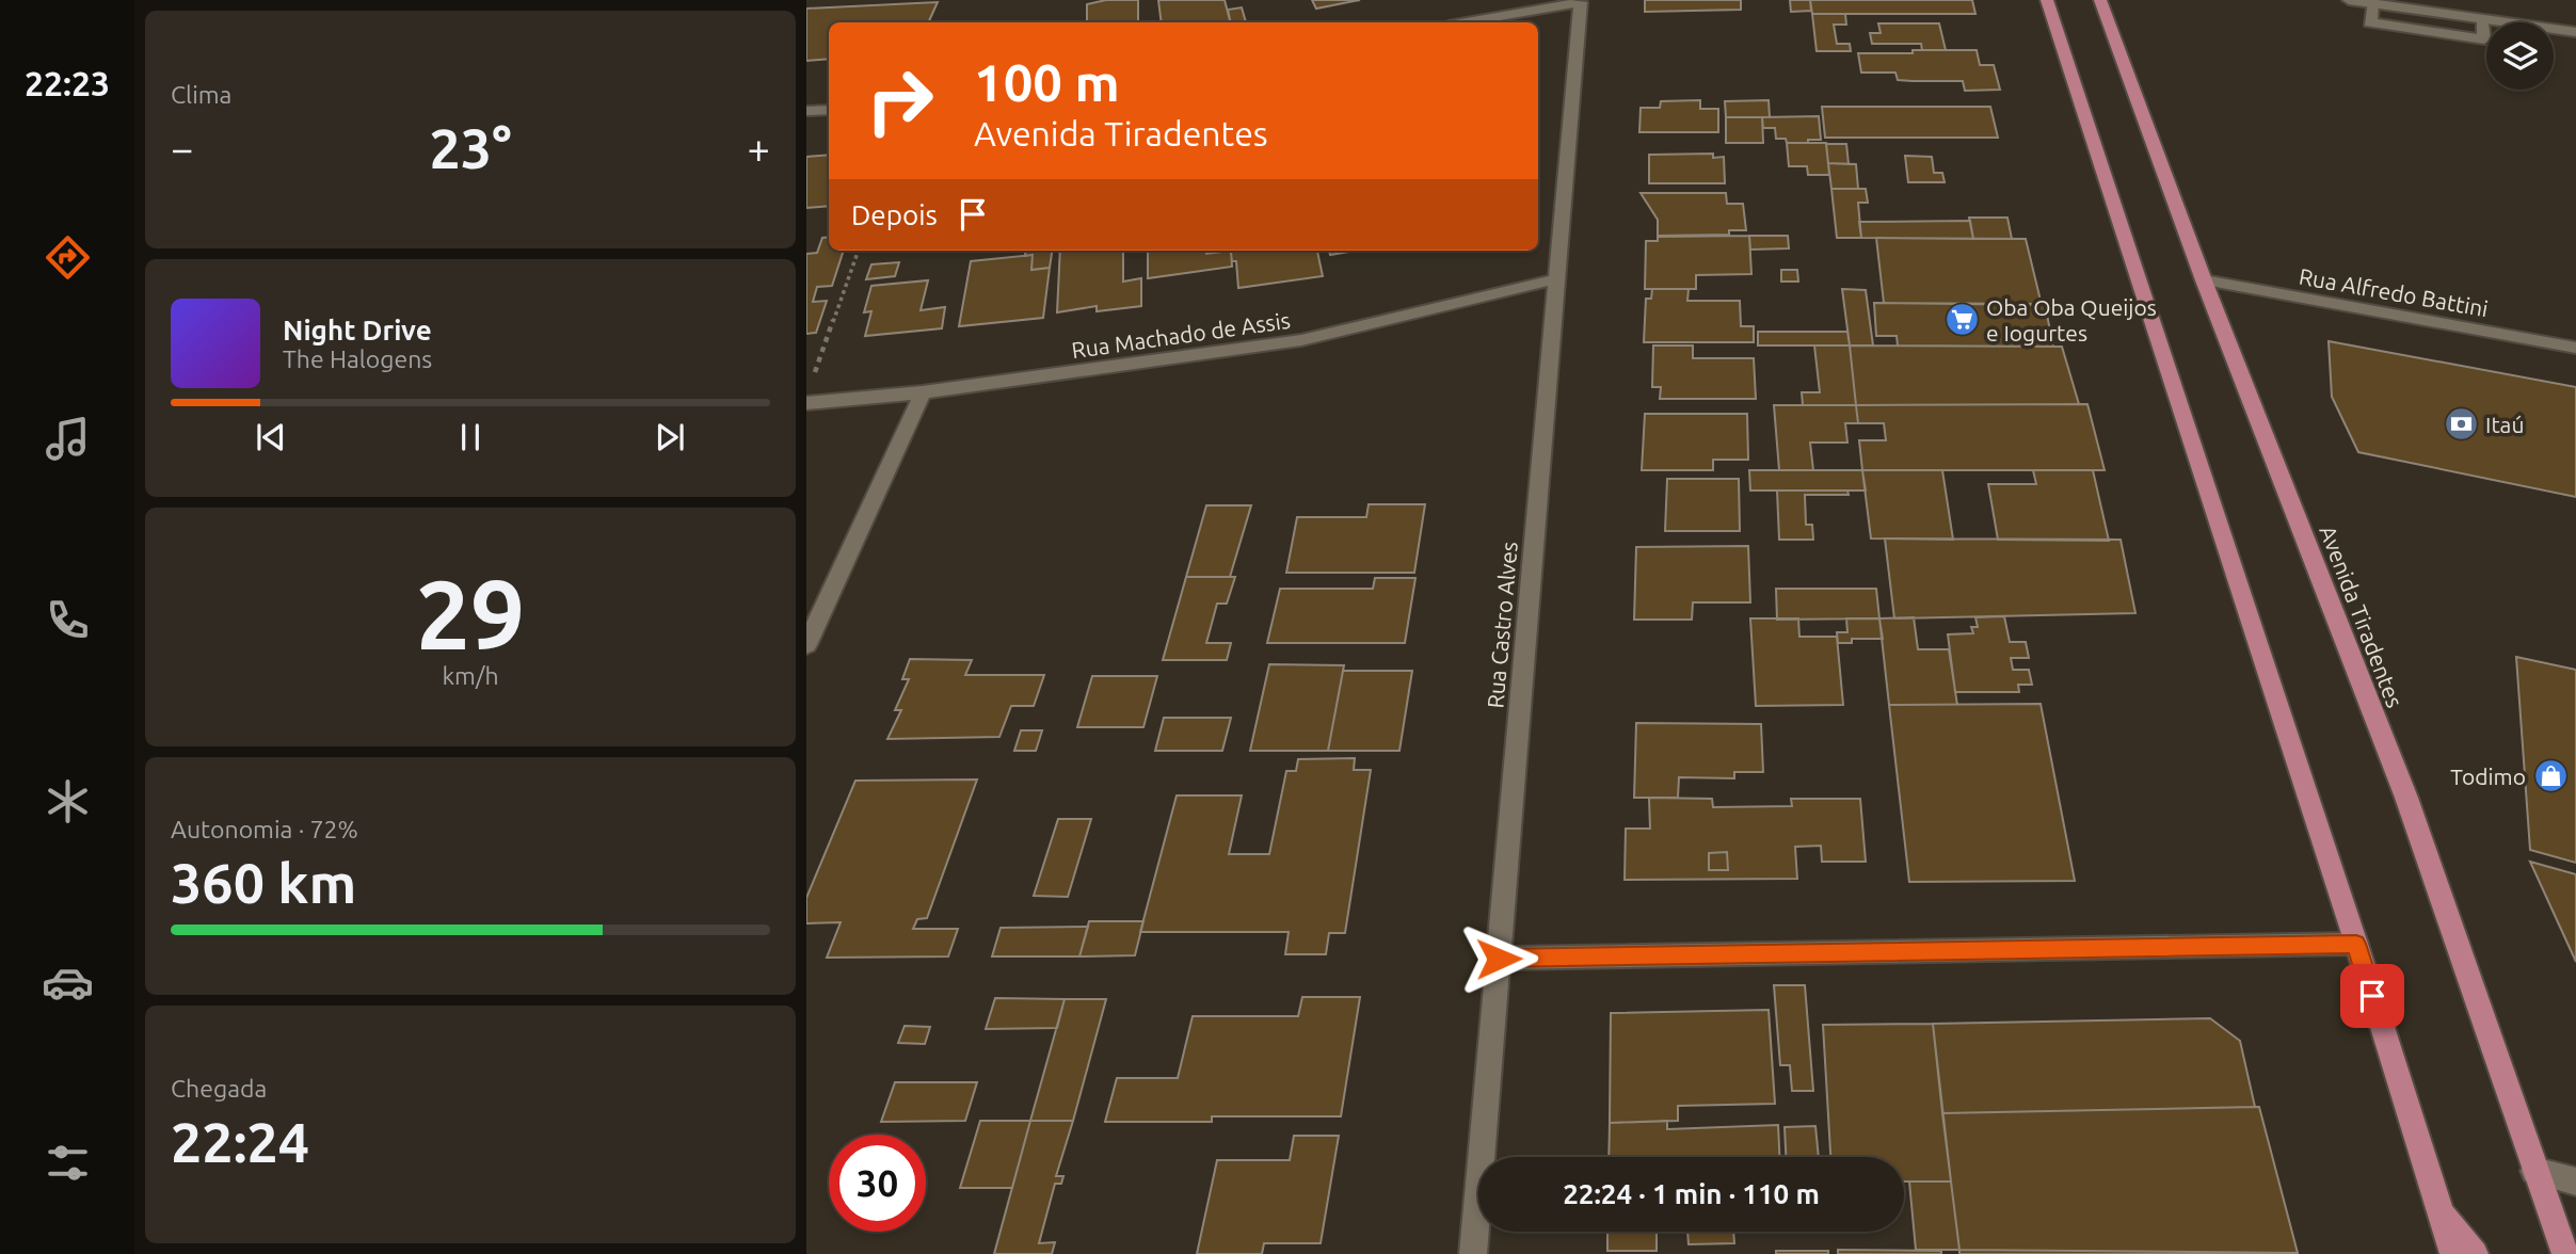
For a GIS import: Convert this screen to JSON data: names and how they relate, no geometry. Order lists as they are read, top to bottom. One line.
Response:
{"streets":{"main road":["Avenida Tiradentes"],"street":["Rua Alfredo Battini","Rua Machado de Assis","Rua Castro Alves"]},"crossings":[["Rua Alfredo Battini","Avenida Tiradentes"],["Rua Machado de Assis","Rua Castro Alves"]],"places":{"supermarket":["Oba Oba Queijos e Iogurtes"],"bank":["Itaú"],"shop":["Todimo"]},"page":{"tabs":"22:23","tile":["Clima",["29","km/h"],["Autonomia · 72%","360 km"],["Chegada","22:24"]],"turn":["100 m","Avenida Tiradentes"],"heat":["−","23°","+"],"then":"Depois","song":["Night Drive","The Halogens"],"limit":"30","trip":"22:24 · 1 min · 110 m"}}
